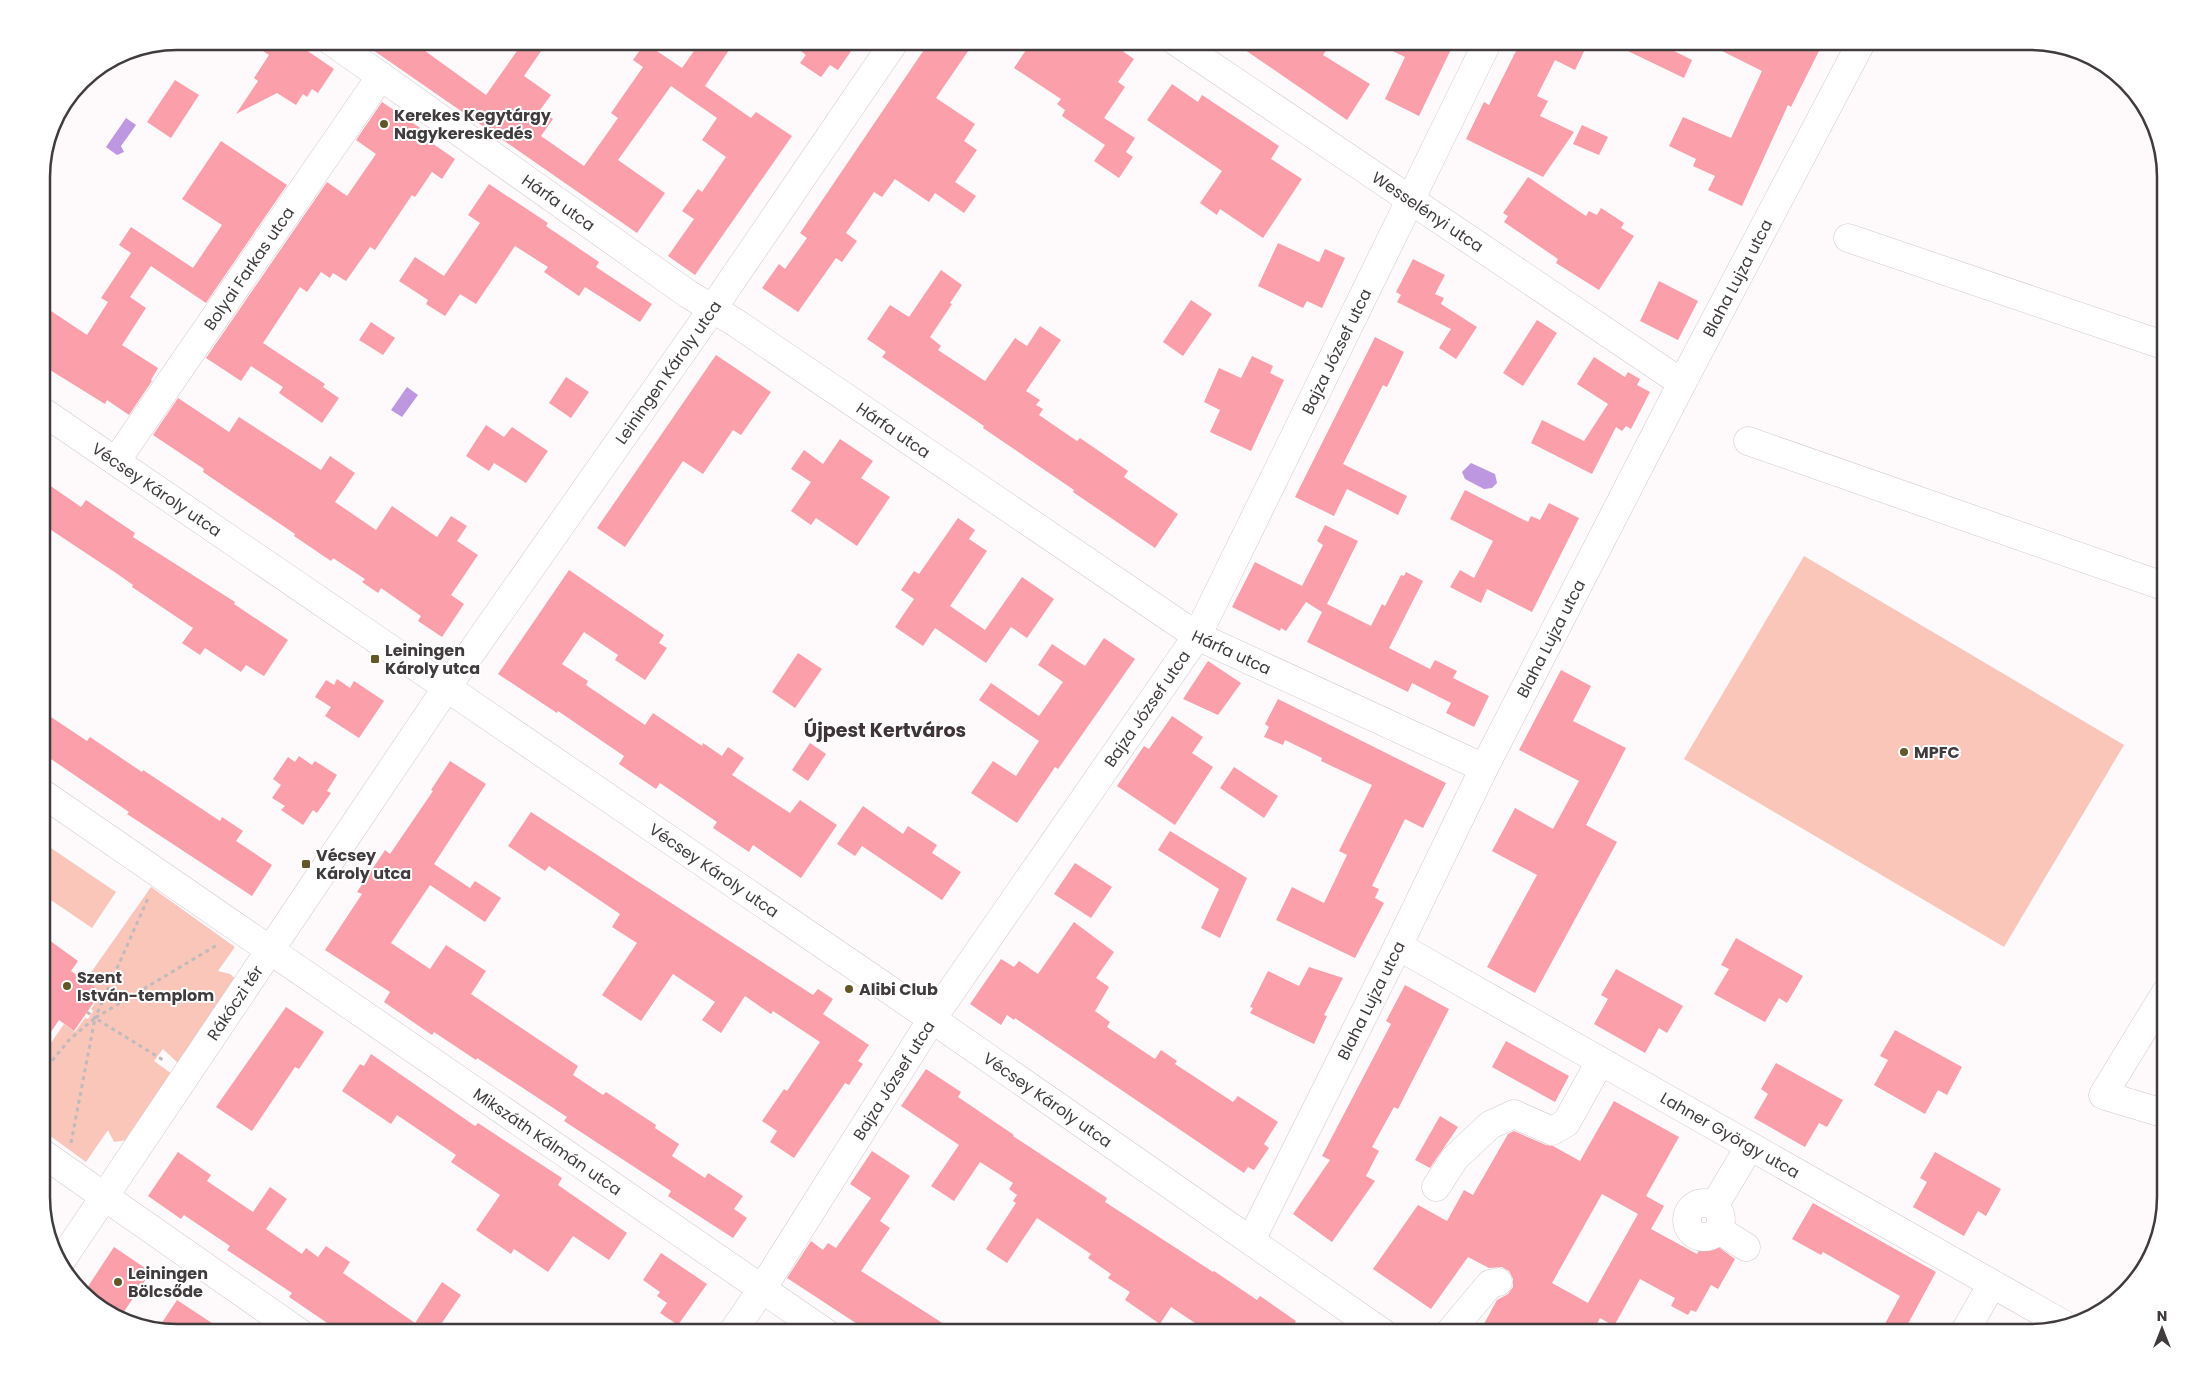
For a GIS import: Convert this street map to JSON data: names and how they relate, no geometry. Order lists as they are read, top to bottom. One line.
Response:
{"streets":{"street":["Hárfa utca","Wesselényi utca","Bolyai Farkas utca","Blaha Lujza utca","Bajza József utca","Leiningen Károly utca","Vécsey Károly utca","Rákóczi tér","Lahner György utca","Mikszáth Kálmán utca"]},"crossings":[["Hárfa utca","Bolyai Farkas utca"],["Hárfa utca","Blaha Lujza utca"],["Hárfa utca","Bajza József utca"],["Hárfa utca","Leiningen Károly utca"],["Wesselényi utca","Blaha Lujza utca"],["Wesselényi utca","Bajza József utca"],["Bolyai Farkas utca","Vécsey Károly utca"],["Blaha Lujza utca","Vécsey Károly utca"],["Blaha Lujza utca","Lahner György utca"],["Bajza József utca","Vécsey Károly utca"],["Bajza József utca","Mikszáth Kálmán utca"],["Leiningen Károly utca","Vécsey Károly utca"],["Leiningen Károly utca","Rákóczi tér"],["Leiningen Károly utca","Mikszáth Kálmán utca"],["Rákóczi tér","Mikszáth Kálmán utca"]],"districts":["Újpest Kertváros"],"places":{"other":["Kerekes Kegytárgy Nagykereskedés","MPFC","Szent István-templom","Alibi Club","Leiningen Bölcsőde"],"transit":["Leiningen Károly utca","Vécsey Károly utca"]},"north":"top"}
